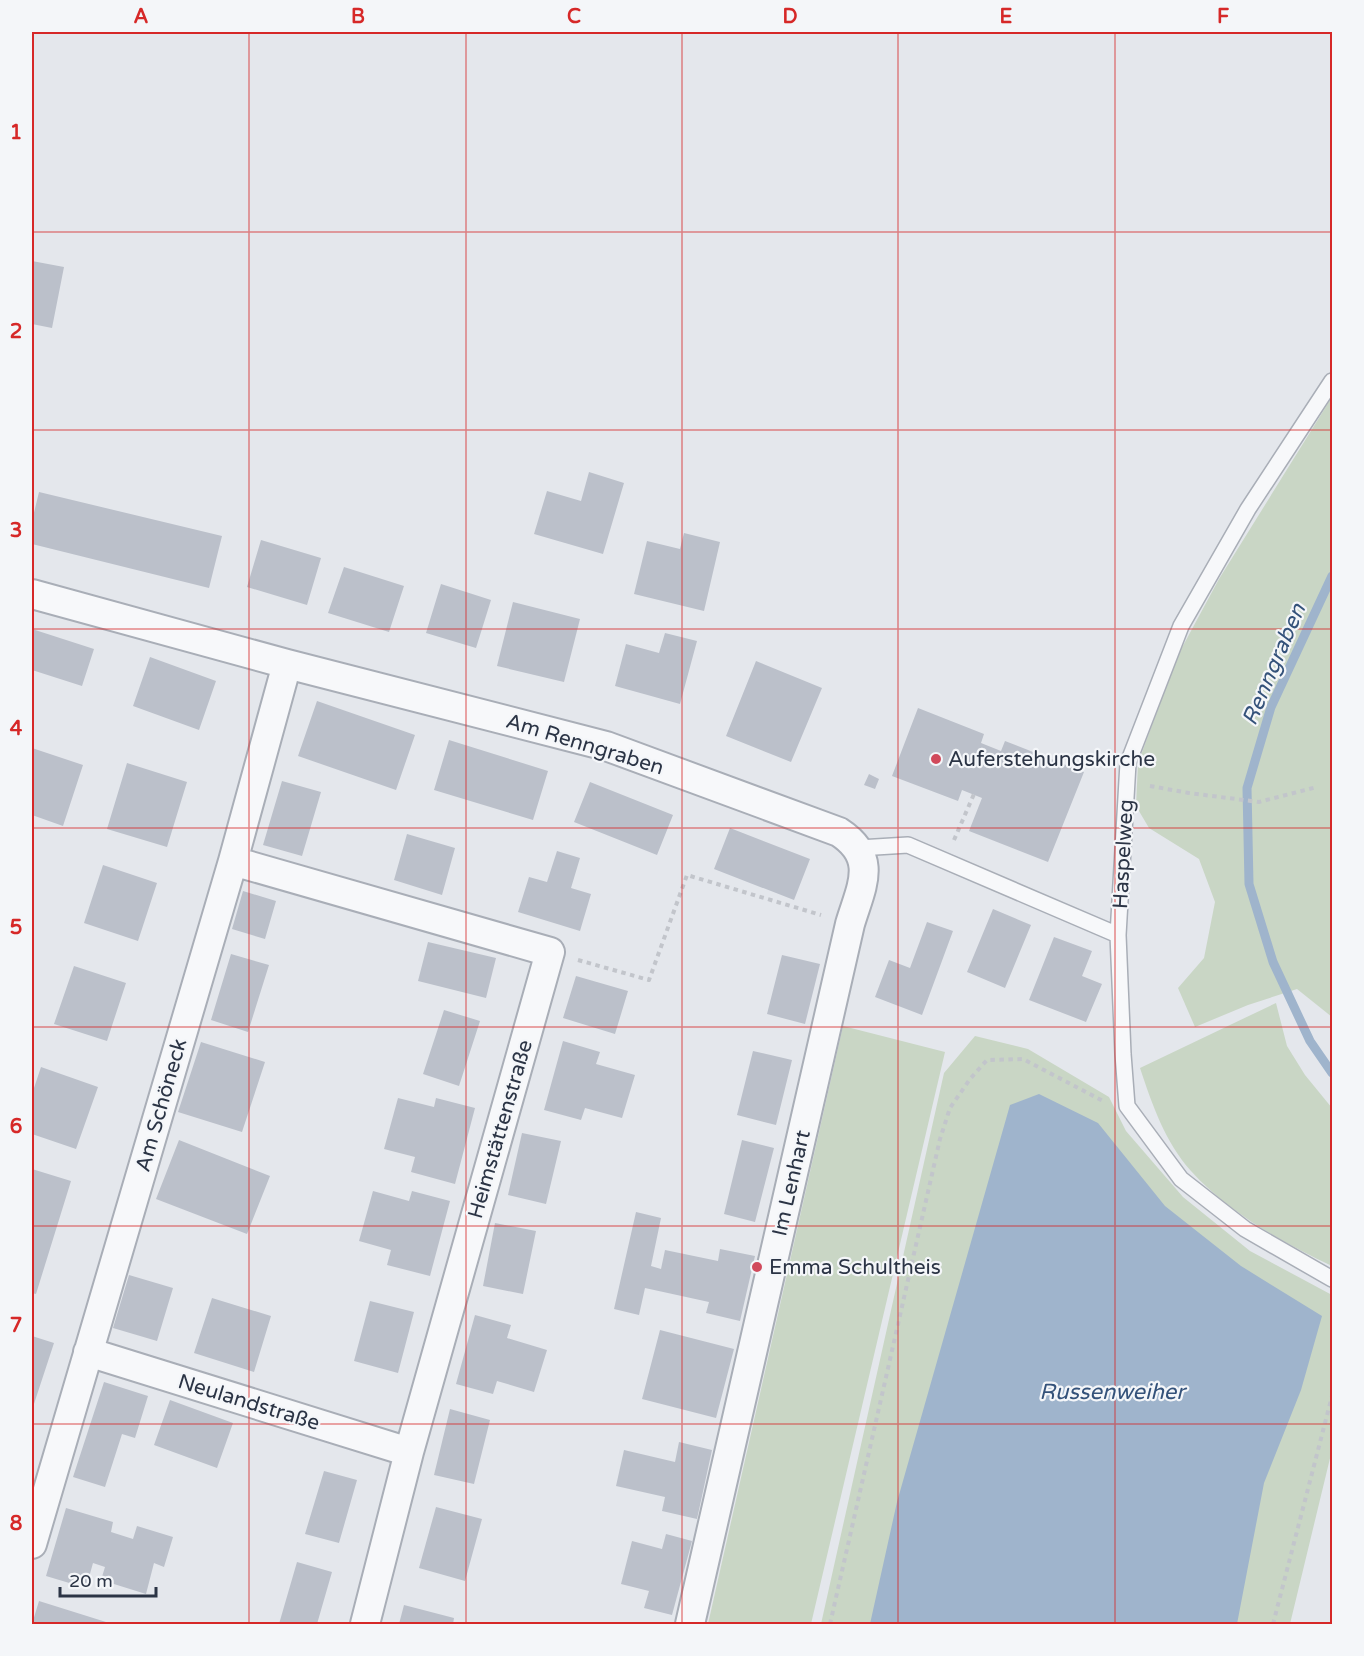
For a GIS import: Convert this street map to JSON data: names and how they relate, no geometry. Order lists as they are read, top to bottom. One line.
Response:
{"streets":{"street":["Am Renngraben","Am Schöneck","Heimstättenstraße","Im Lenhart","Neulandstraße"],"lane":["Haspelweg"]},"crossings":[["Am Renngraben","Am Schöneck"],["Am Renngraben","Im Lenhart"],["Am Schöneck","Neulandstraße"],["Heimstättenstraße","Neulandstraße"]],"water":["Renngraben","Russenweiher"],"places":["Auferstehungskirche","Emma Schultheis"],"scale_bar":"20 m","grid":{"columns":["A","B","C","D","E","F"],"rows":["1","2","3","4","5","6","7","8"]}}
